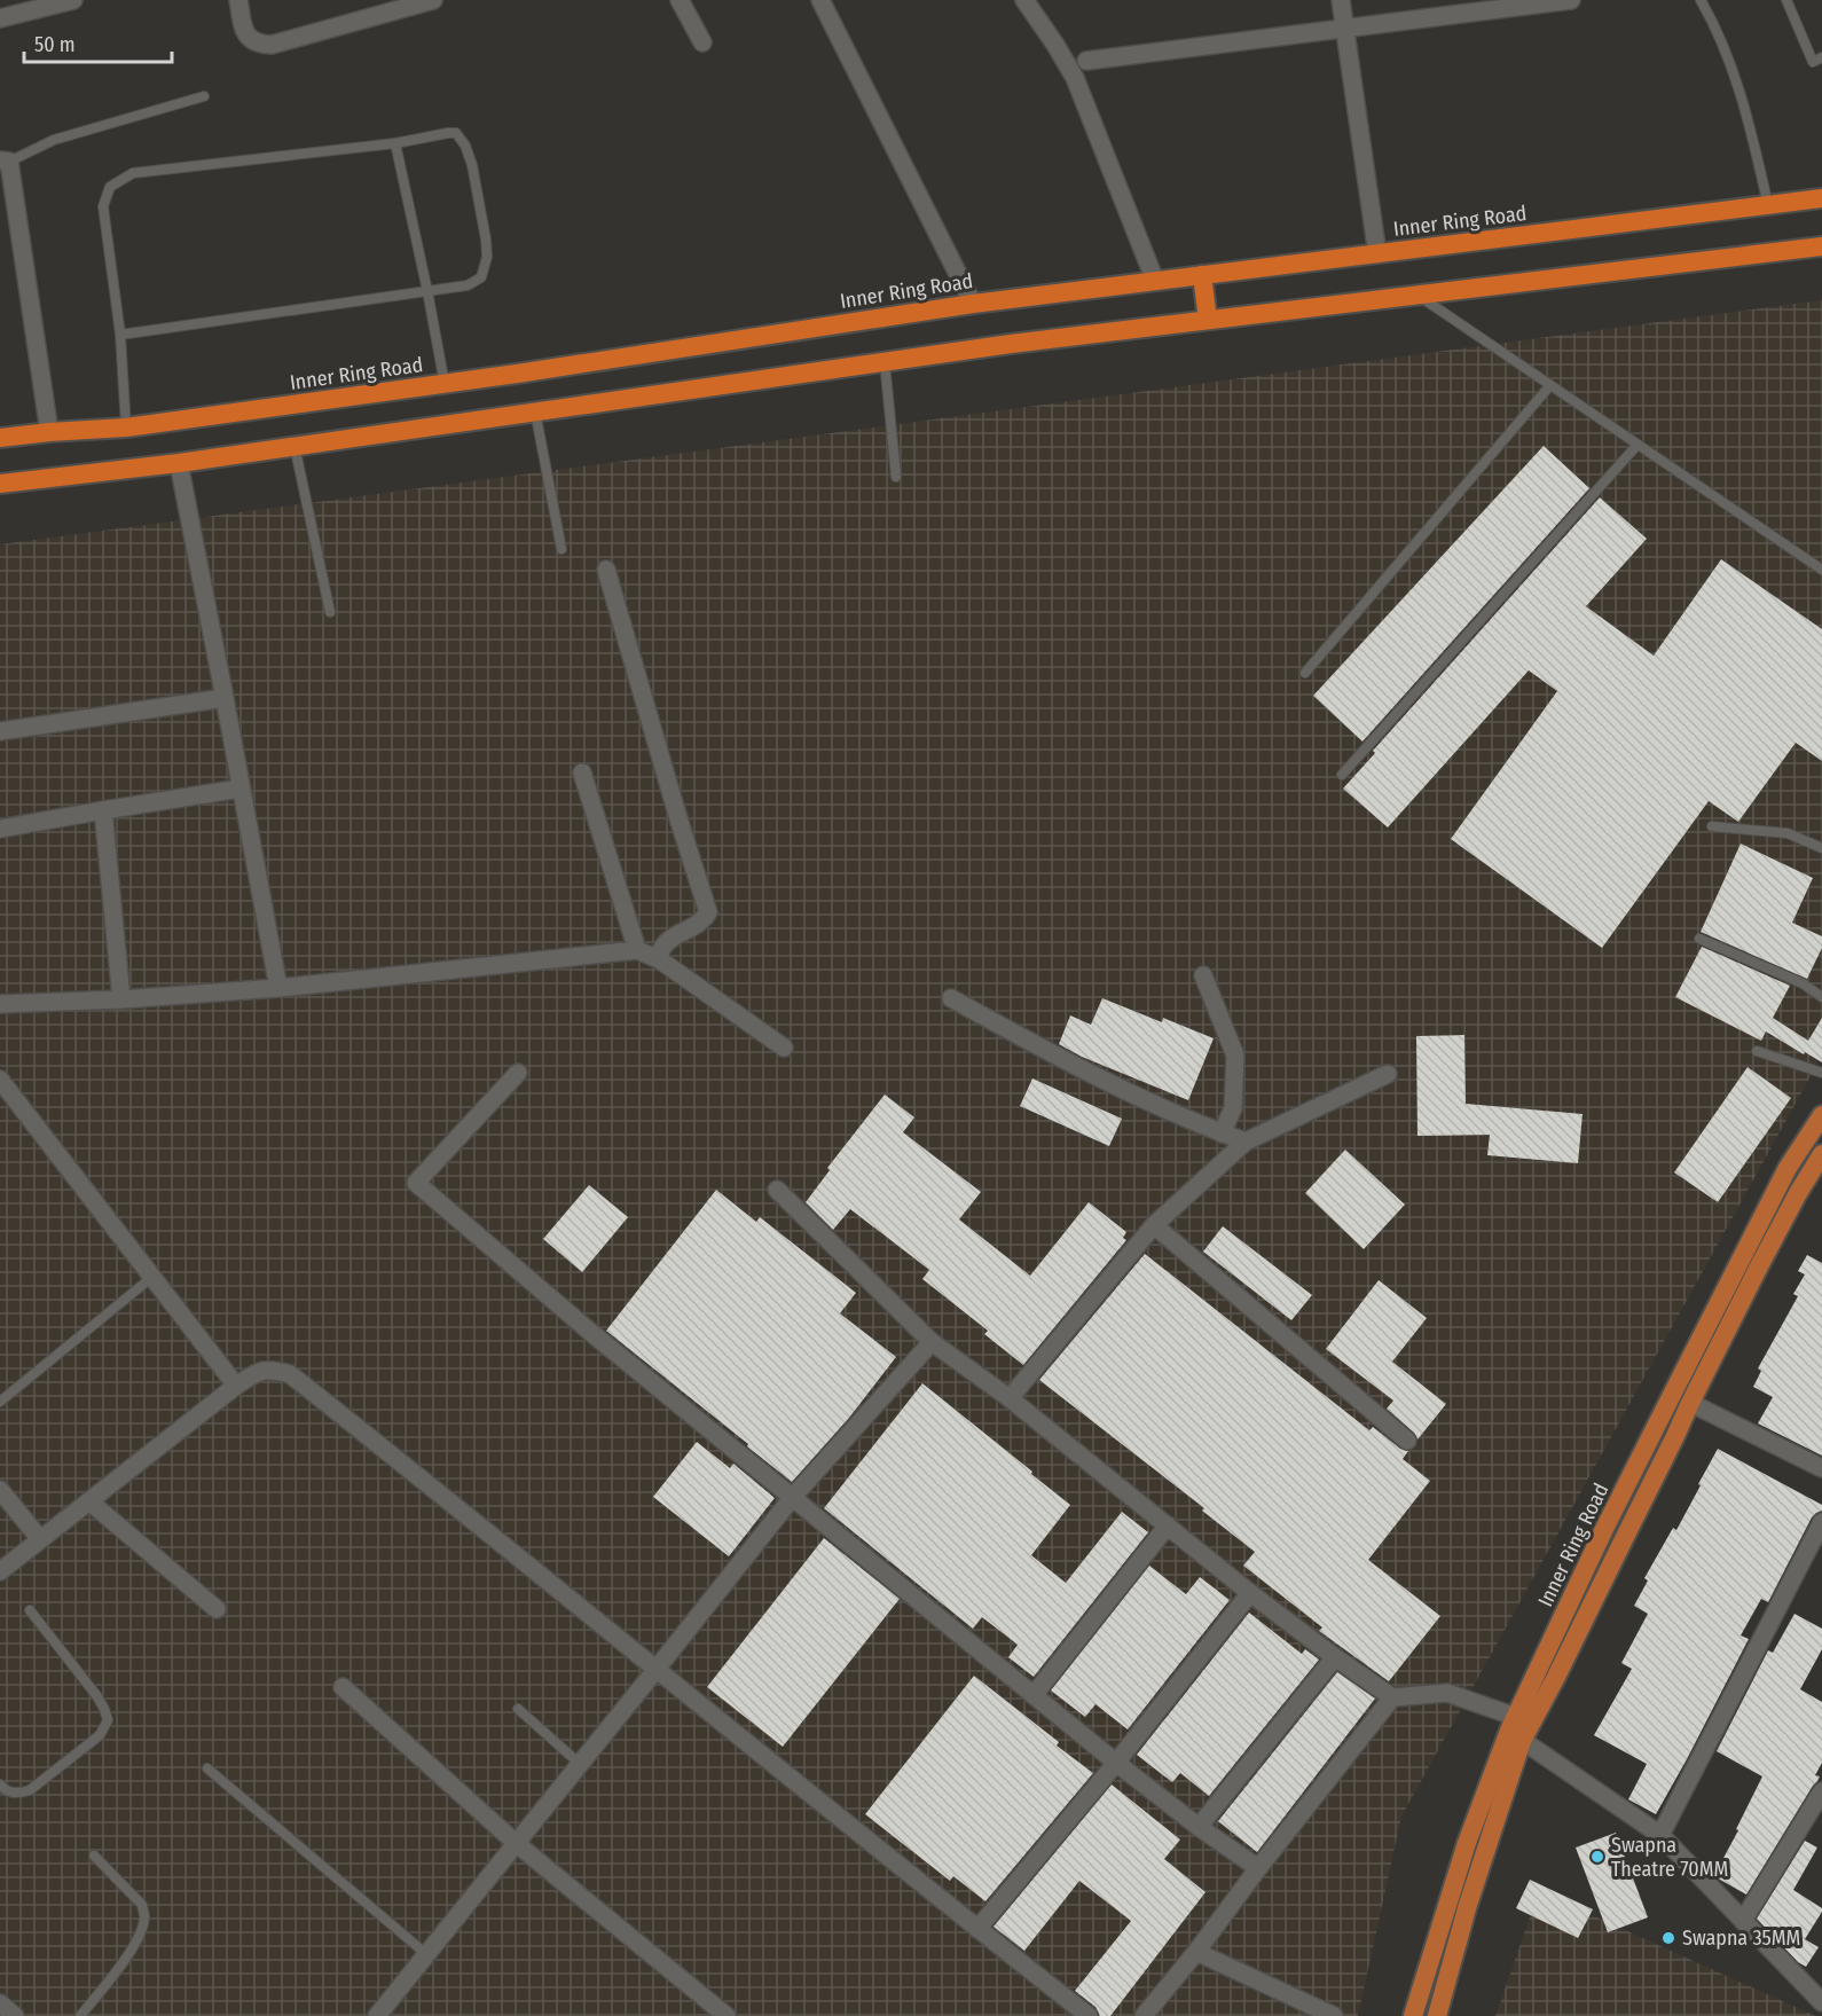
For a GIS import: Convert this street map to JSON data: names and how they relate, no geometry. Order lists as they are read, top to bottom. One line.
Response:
{"streets":{"highway":["Inner Ring Road"]},"places":["Swapna Theatre 70MM","Swapna 35MM"],"scale_bar":"50 m"}
